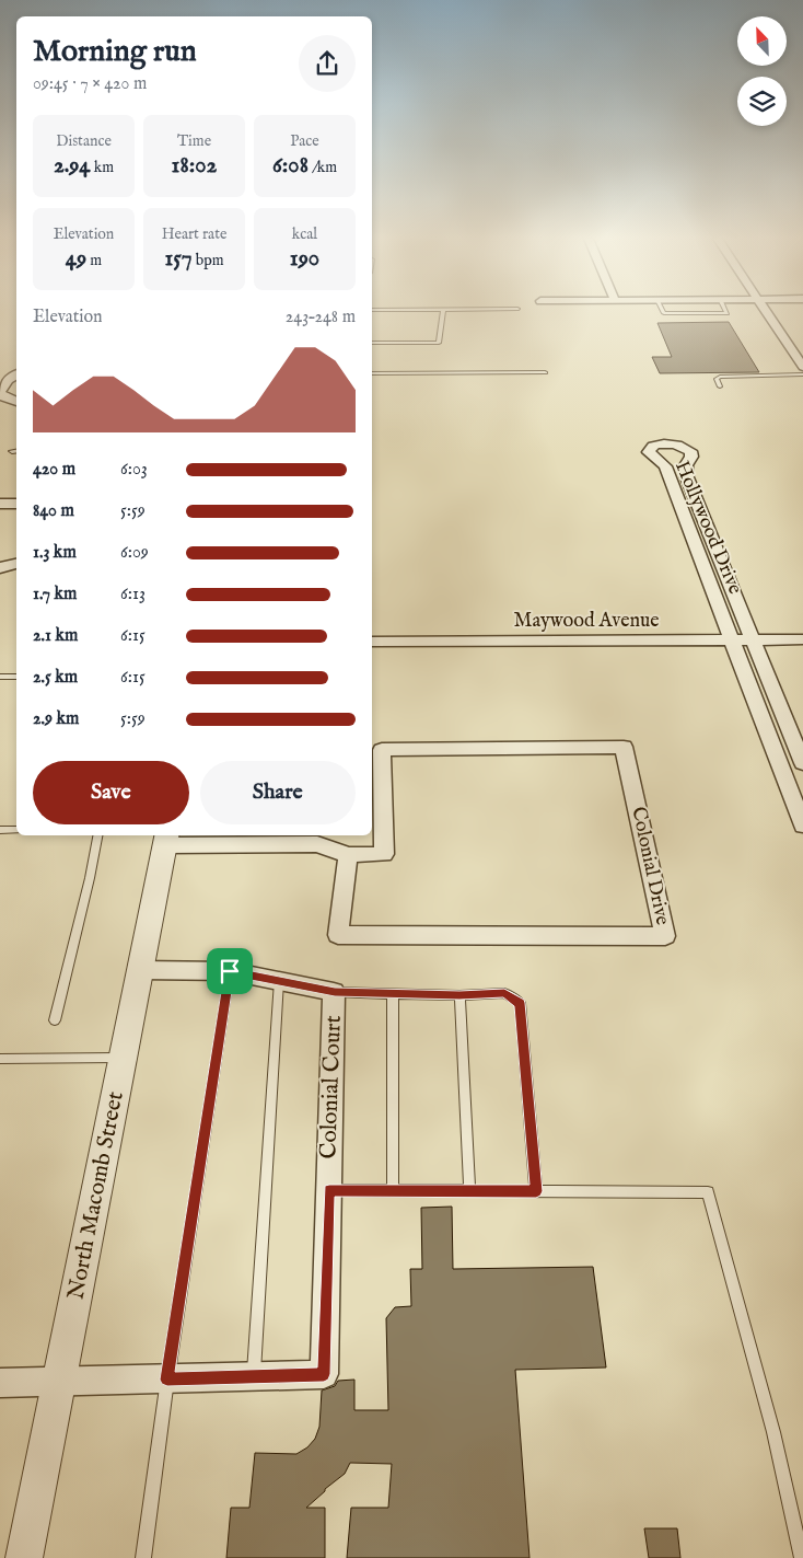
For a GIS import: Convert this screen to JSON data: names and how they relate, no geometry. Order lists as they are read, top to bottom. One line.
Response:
{"streets":{"street":["Hollywood Drive","Maywood Avenue","Colonial Drive","Colonial Court","North Macomb Street"]},"crossings":[["Hollywood Drive","Maywood Avenue"],["Colonial Drive","North Macomb Street"],["Colonial Court","North Macomb Street"]],"north":"top left","page":{"heading":["Morning run","09:45 · 7 × 420 m"],"stats":[["Distance","2.94 km"],["Time","18:02"],["Pace","6:08 /km"],["Elevation","49 m"],["Heart rate","157 bpm"],["kcal","190"]],"chart":["Elevation","243–248 m"],"list":[{"name":"420 m","note":"6:03"},{"name":"840 m","note":"5:59"},{"name":"1.3 km","note":"6:09"},{"name":"1.7 km","note":"6:13"},{"name":"2.1 km","note":"6:15"},{"name":"2.5 km","note":"6:15"},{"name":"2.9 km","note":"5:59"}],"buttons":["Save","Share"]}}
